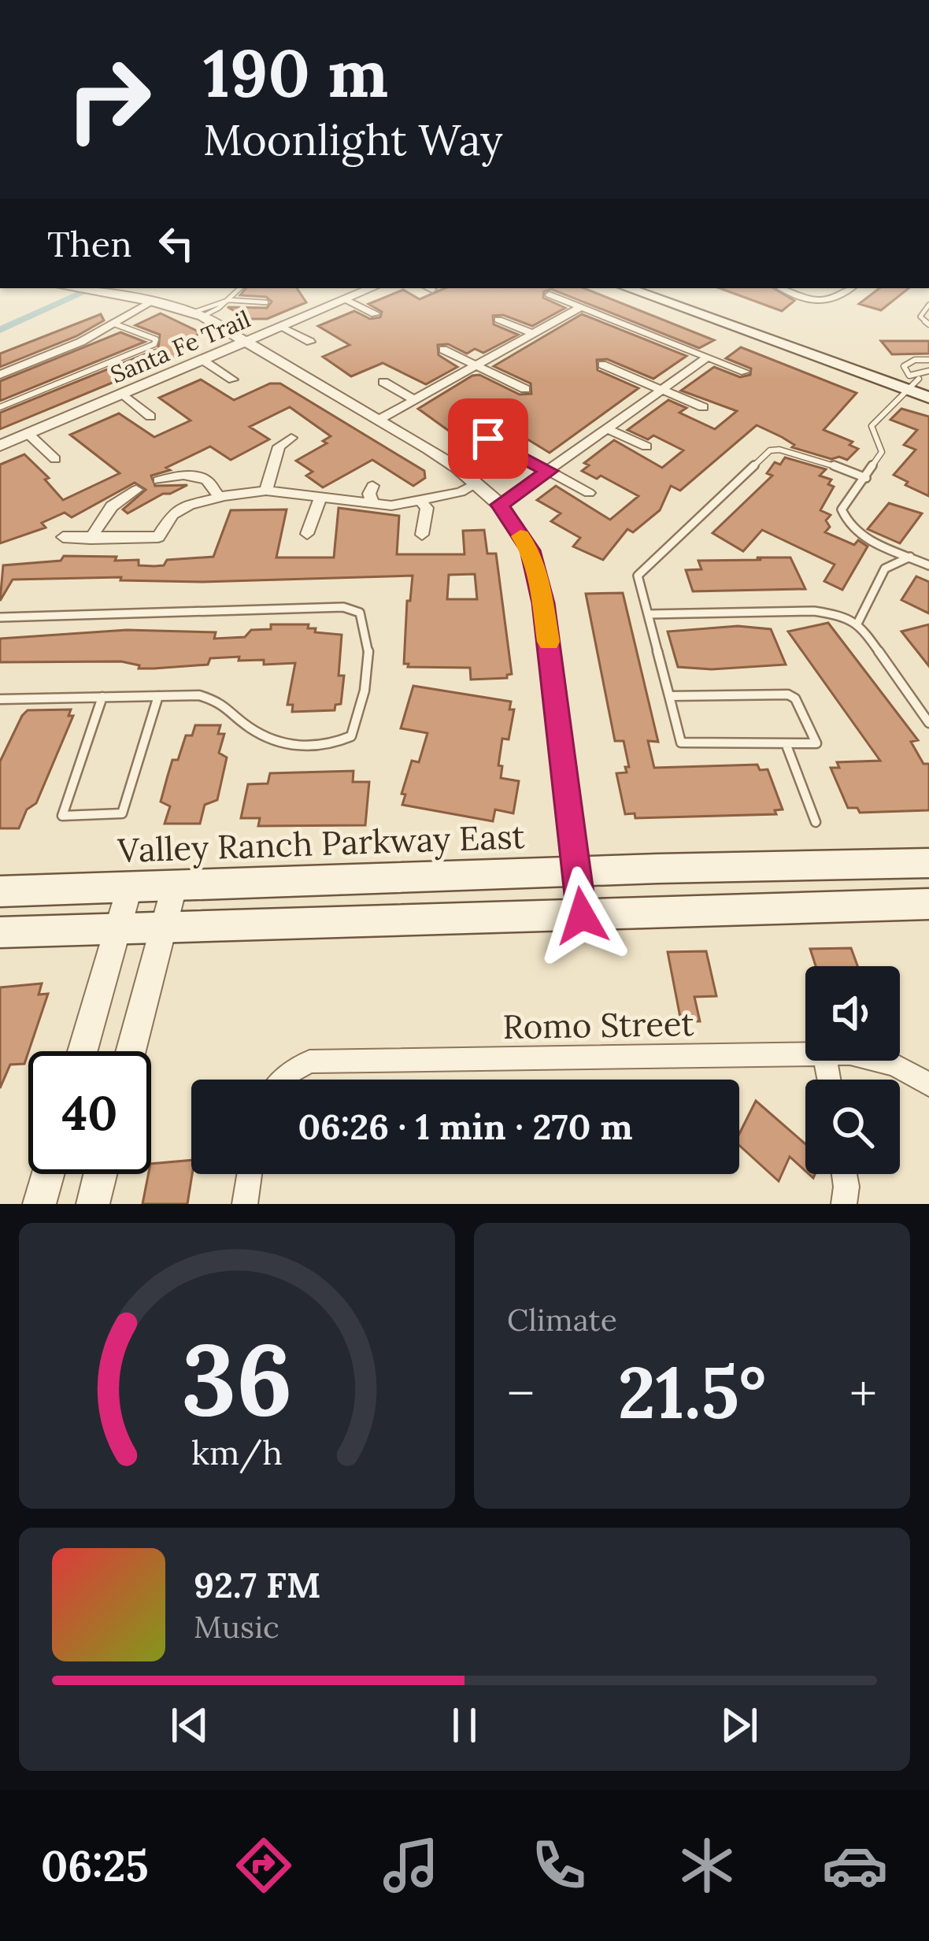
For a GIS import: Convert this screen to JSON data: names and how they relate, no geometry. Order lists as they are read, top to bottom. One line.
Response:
{"streets":{"main road":["Valley Ranch Parkway East"],"street":["Santa Fe Trail","Romo Street"]},"page":{"turn":["190 m","Moonlight Way"],"then":"Then","limit":"40","trip":"06:26 · 1 min · 270 m","tile":"Climate","heat":["−","21.5°","+"],"song":["92.7 FM","Music"],"tabs":"06:25","gauge":["36","km/h"]}}
